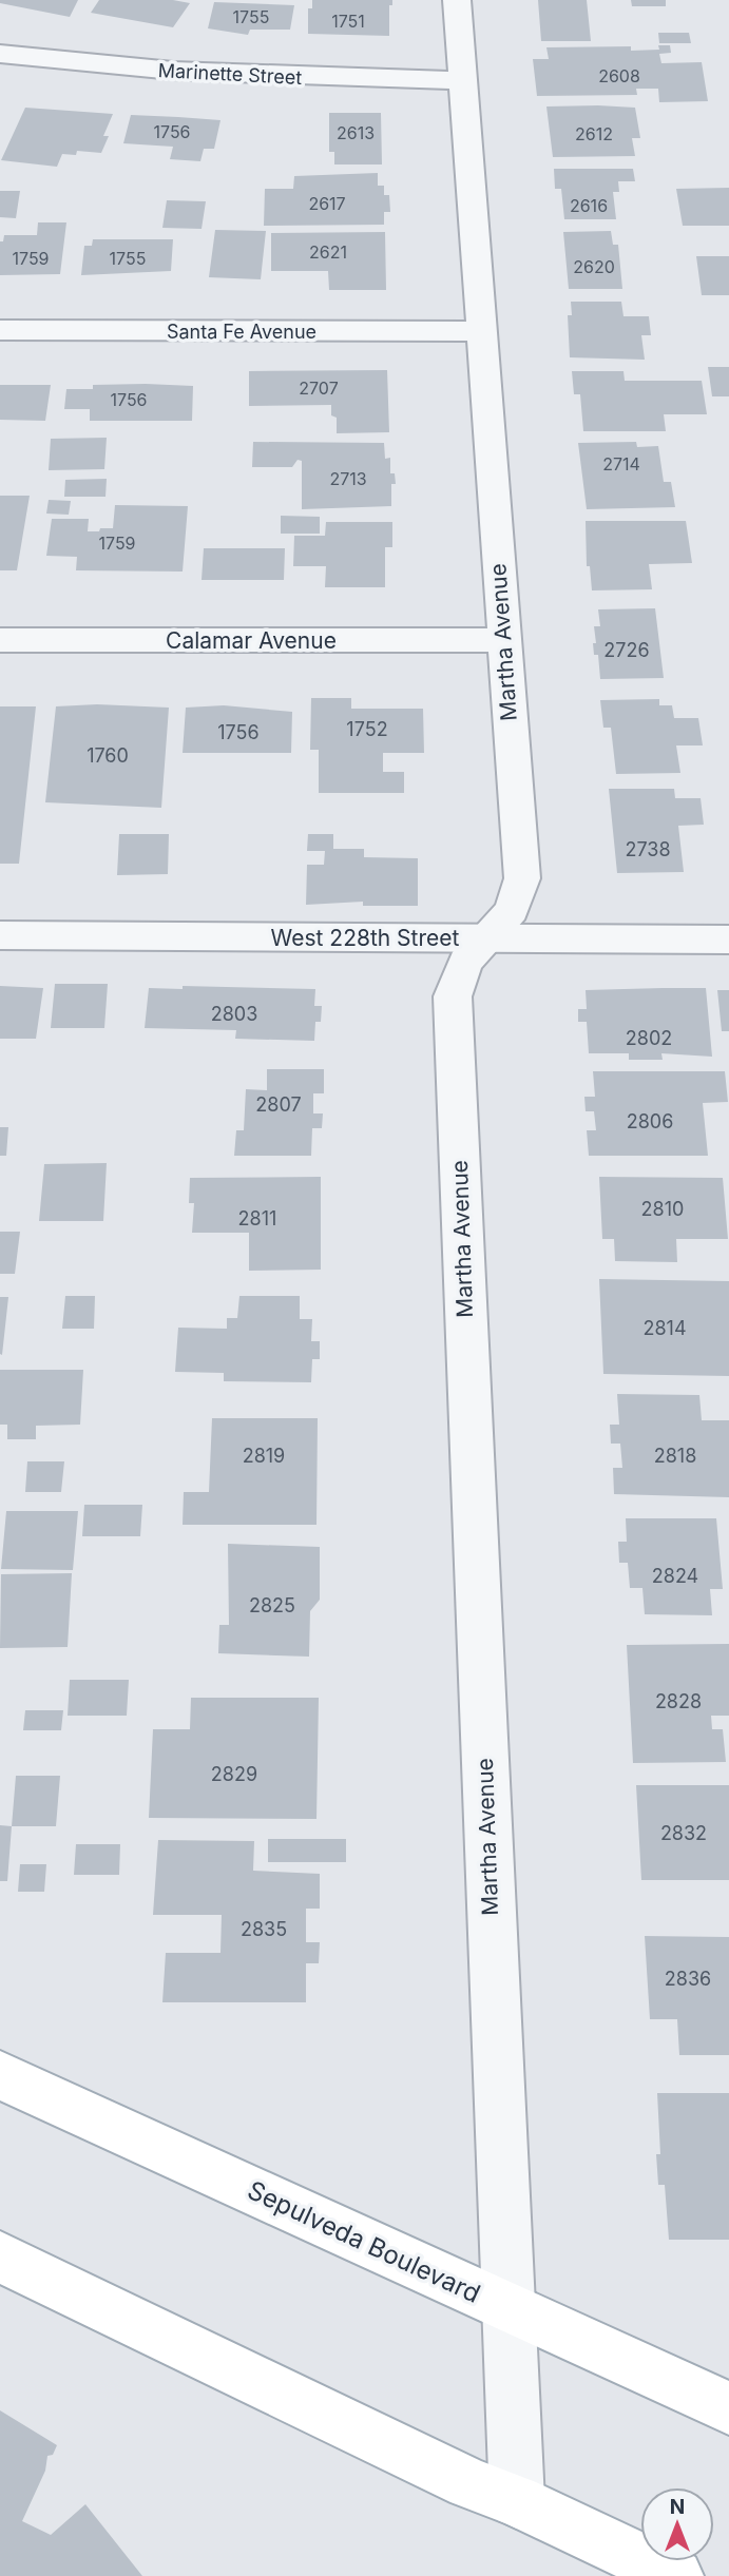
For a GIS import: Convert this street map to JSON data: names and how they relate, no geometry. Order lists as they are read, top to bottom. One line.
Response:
{"streets":{"main road":["Sepulveda Boulevard"],"street":["Marinette Street","Santa Fe Avenue","Calamar Avenue","Martha Avenue","West 228th Street"]},"crossings":[["Marinette Street","Martha Avenue"],["Santa Fe Avenue","Martha Avenue"],["Calamar Avenue","Martha Avenue"],["Martha Avenue","West 228th Street"],["Martha Avenue","Sepulveda Boulevard"]],"house_numbers":["1755","1751","2608","1756","2613","2612","2617","2616","2621","1759","1755","2620","2707","1756","2714","2713","1759","2726","1752","1756","1760","2738","2803","2802","2807","2806","2810","2811","2814","2819","2818","2824","2825","2828","2829","2832","2835","2836"],"north":"top"}
